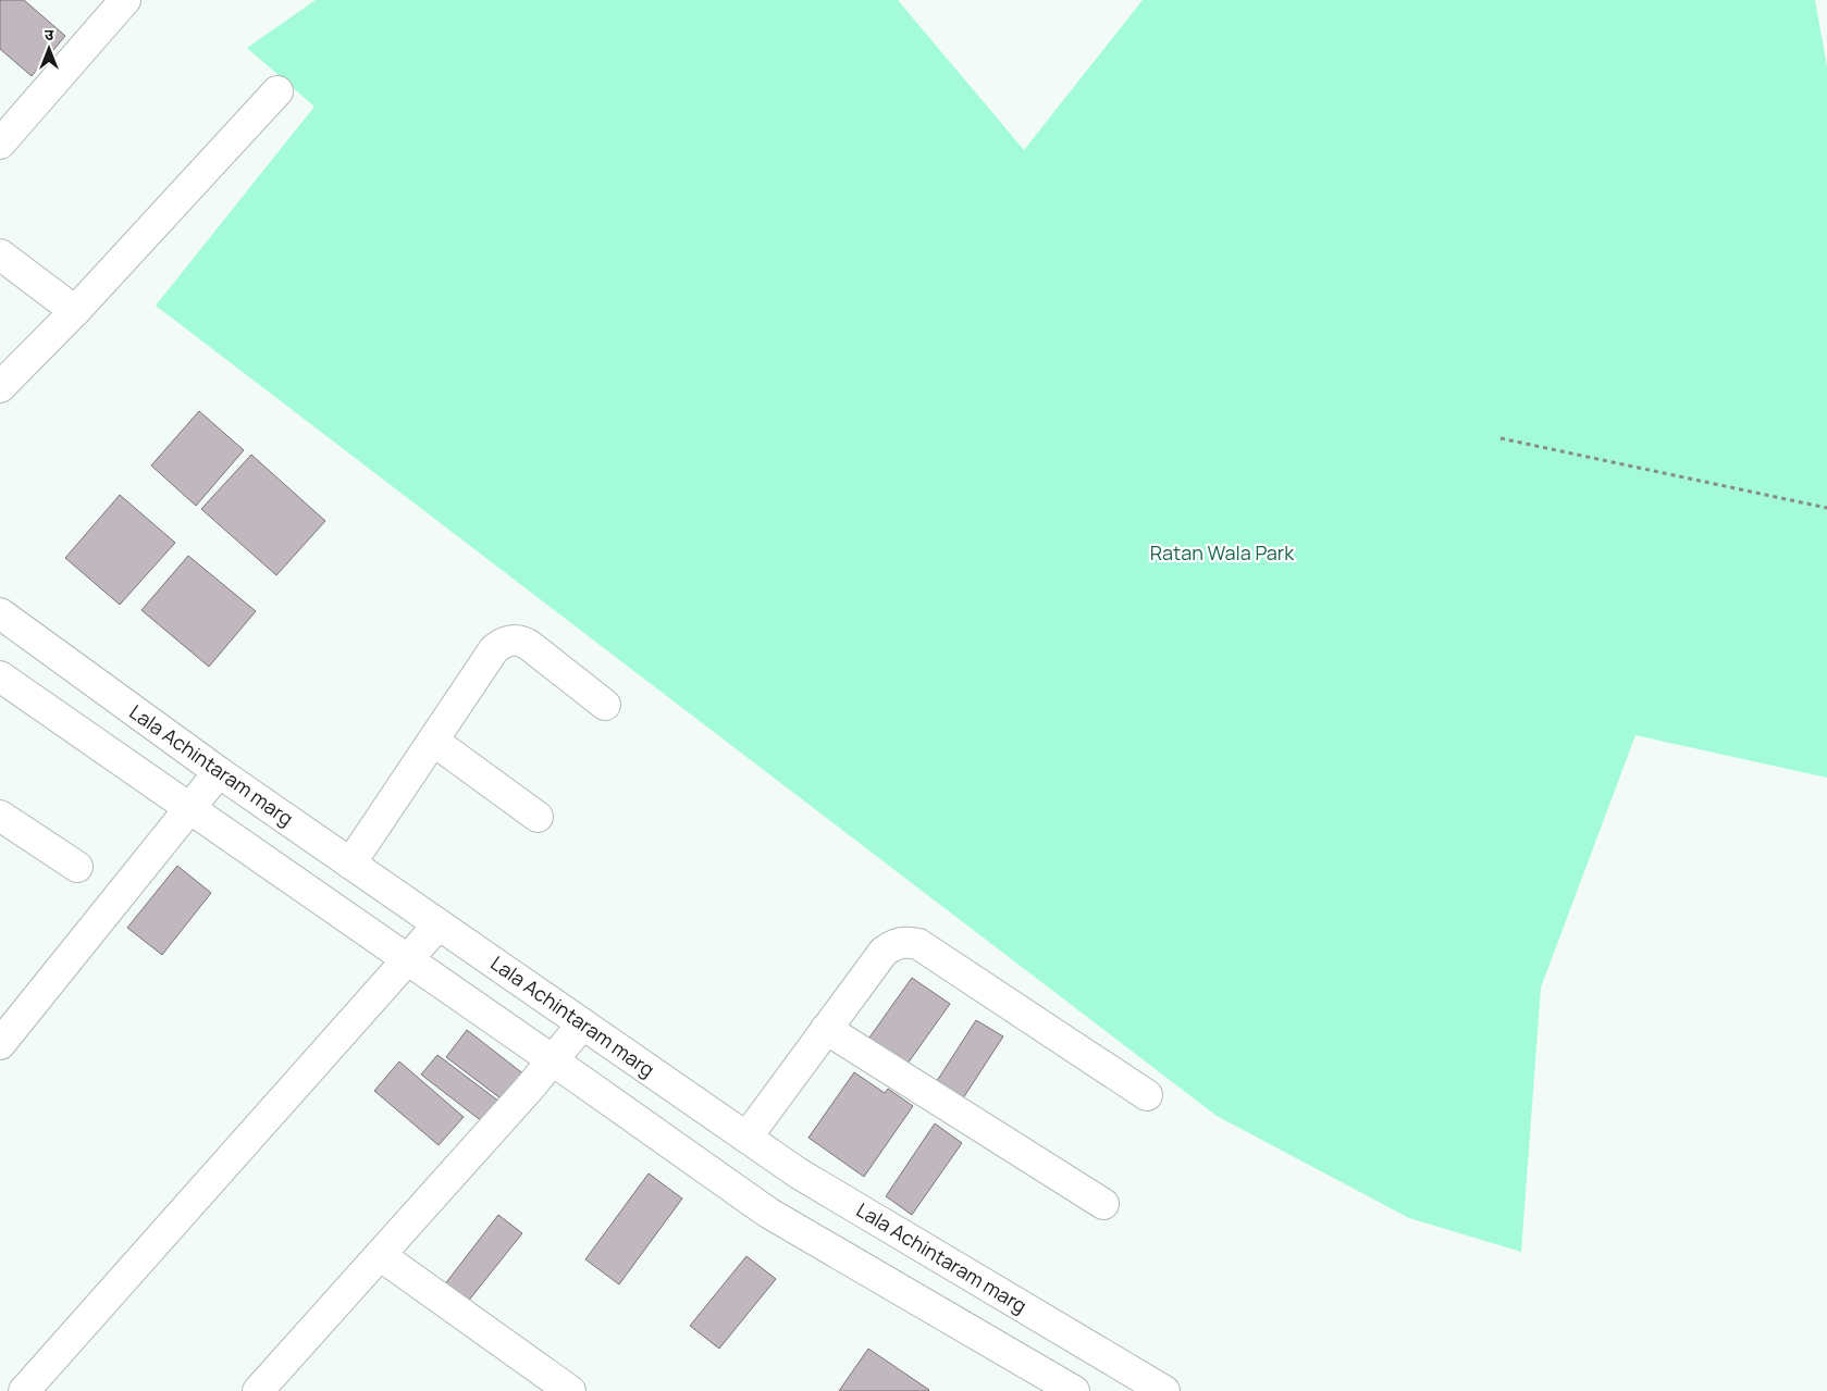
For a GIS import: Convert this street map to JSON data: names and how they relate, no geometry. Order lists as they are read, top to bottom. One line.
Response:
{"streets":{"street":["Lala Achintaram marg"]},"parks":["Ratan Wala Park"],"north":"top"}
